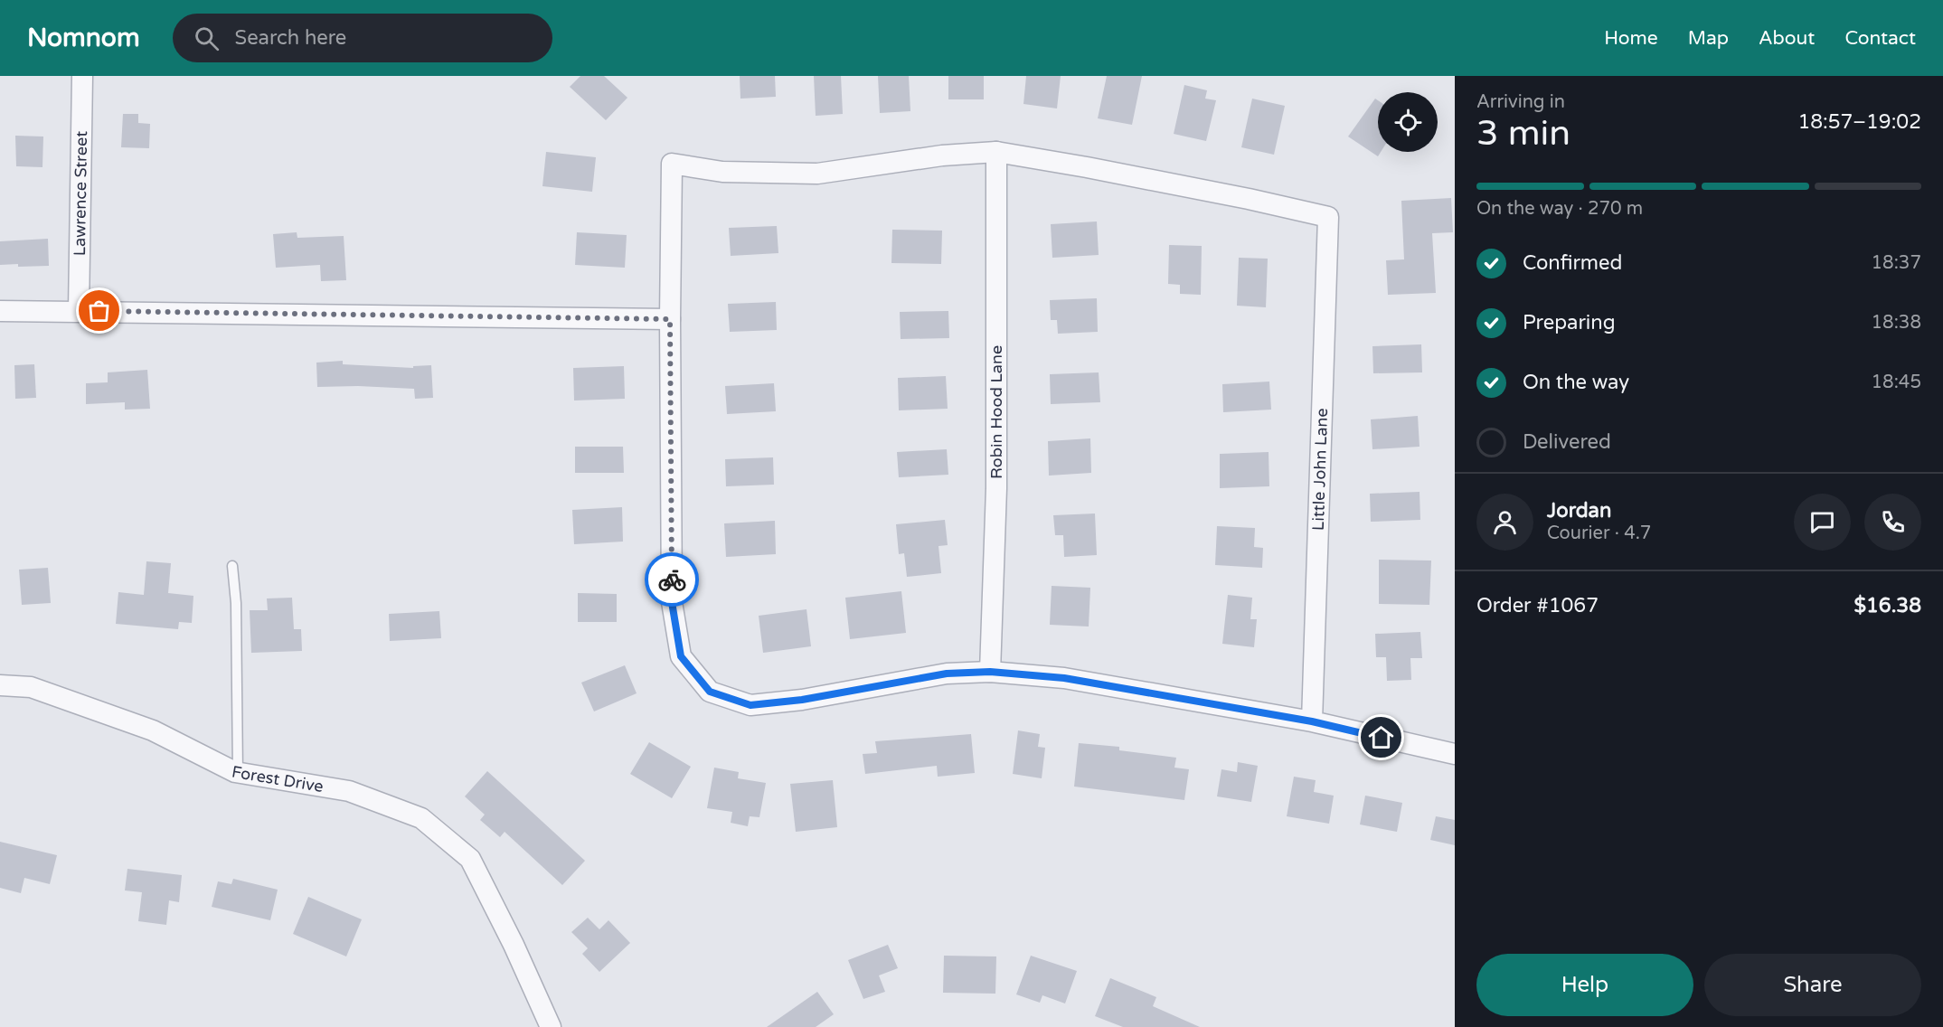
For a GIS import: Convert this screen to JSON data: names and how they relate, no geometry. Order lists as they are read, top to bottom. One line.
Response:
{"streets":{"street":["Lawrence Street","Robin Hood Lane","Little John Lane","Forest Drive"]},"crossings":[["Robin Hood Lane","Little John Lane"]],"page":{"header":"Nomnom","search":"Search here","nav":["Home","Map","About","Contact"],"heading":["3 min","Arriving in","18:57–19:02"],"panel":["Jordan","Courier · 4.7","Order #1067","$16.38"],"bar":"On the way · 270 m","list":[["Confirmed","18:37"],["Preparing","18:38"],["On the way","18:45"],"Delivered"],"buttons":["Help","Share"]}}
